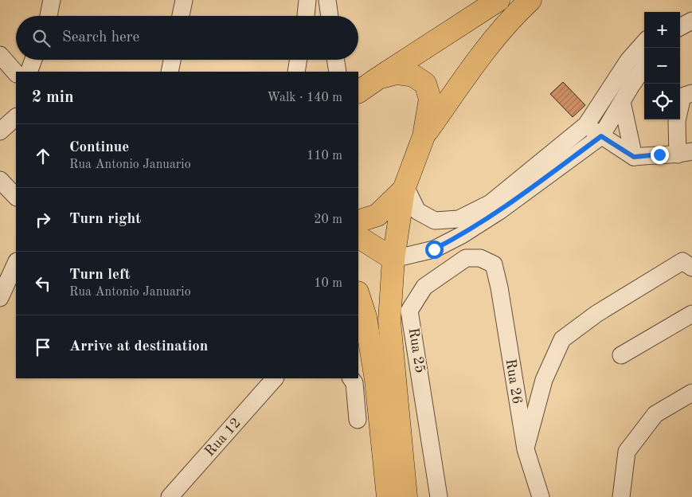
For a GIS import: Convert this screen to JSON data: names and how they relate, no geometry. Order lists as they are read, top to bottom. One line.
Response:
{"streets":{"street":["Rua 25","Rua 26","Rua 12"]},"crossings":[["Rua 25","Rua 26"]],"page":{"map_buttons":["+","−"],"search":"Search here","heading":["2 min","Walk · 140 m"],"list":[["Continue","Rua Antonio Januario","110 m"],["Turn right","20 m"],["Turn left","Rua Antonio Januario","10 m"],"Arrive at destination"]}}
